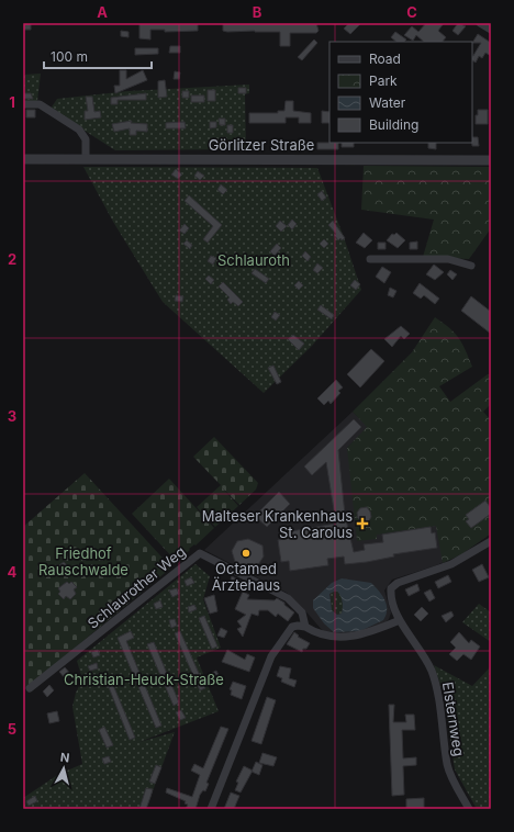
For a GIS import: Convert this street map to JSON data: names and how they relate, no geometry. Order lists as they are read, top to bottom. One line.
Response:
{"streets":{"street":["Görlitzer Straße","Schlaurother Weg","Elsternweg"]},"parks":["Schlauroth","Friedhof Rauschwalde","Christian-Heuck-Straße"],"places":{"health":["Malteser Krankenhaus St. Carolus"],"other":["Octamed Ärztehaus"]},"legend":["Road","Park","Water","Building"],"scale_bar":"100 m","north":"top","grid":{"columns":["A","B","C"],"rows":["1","2","3","4","5"]}}
